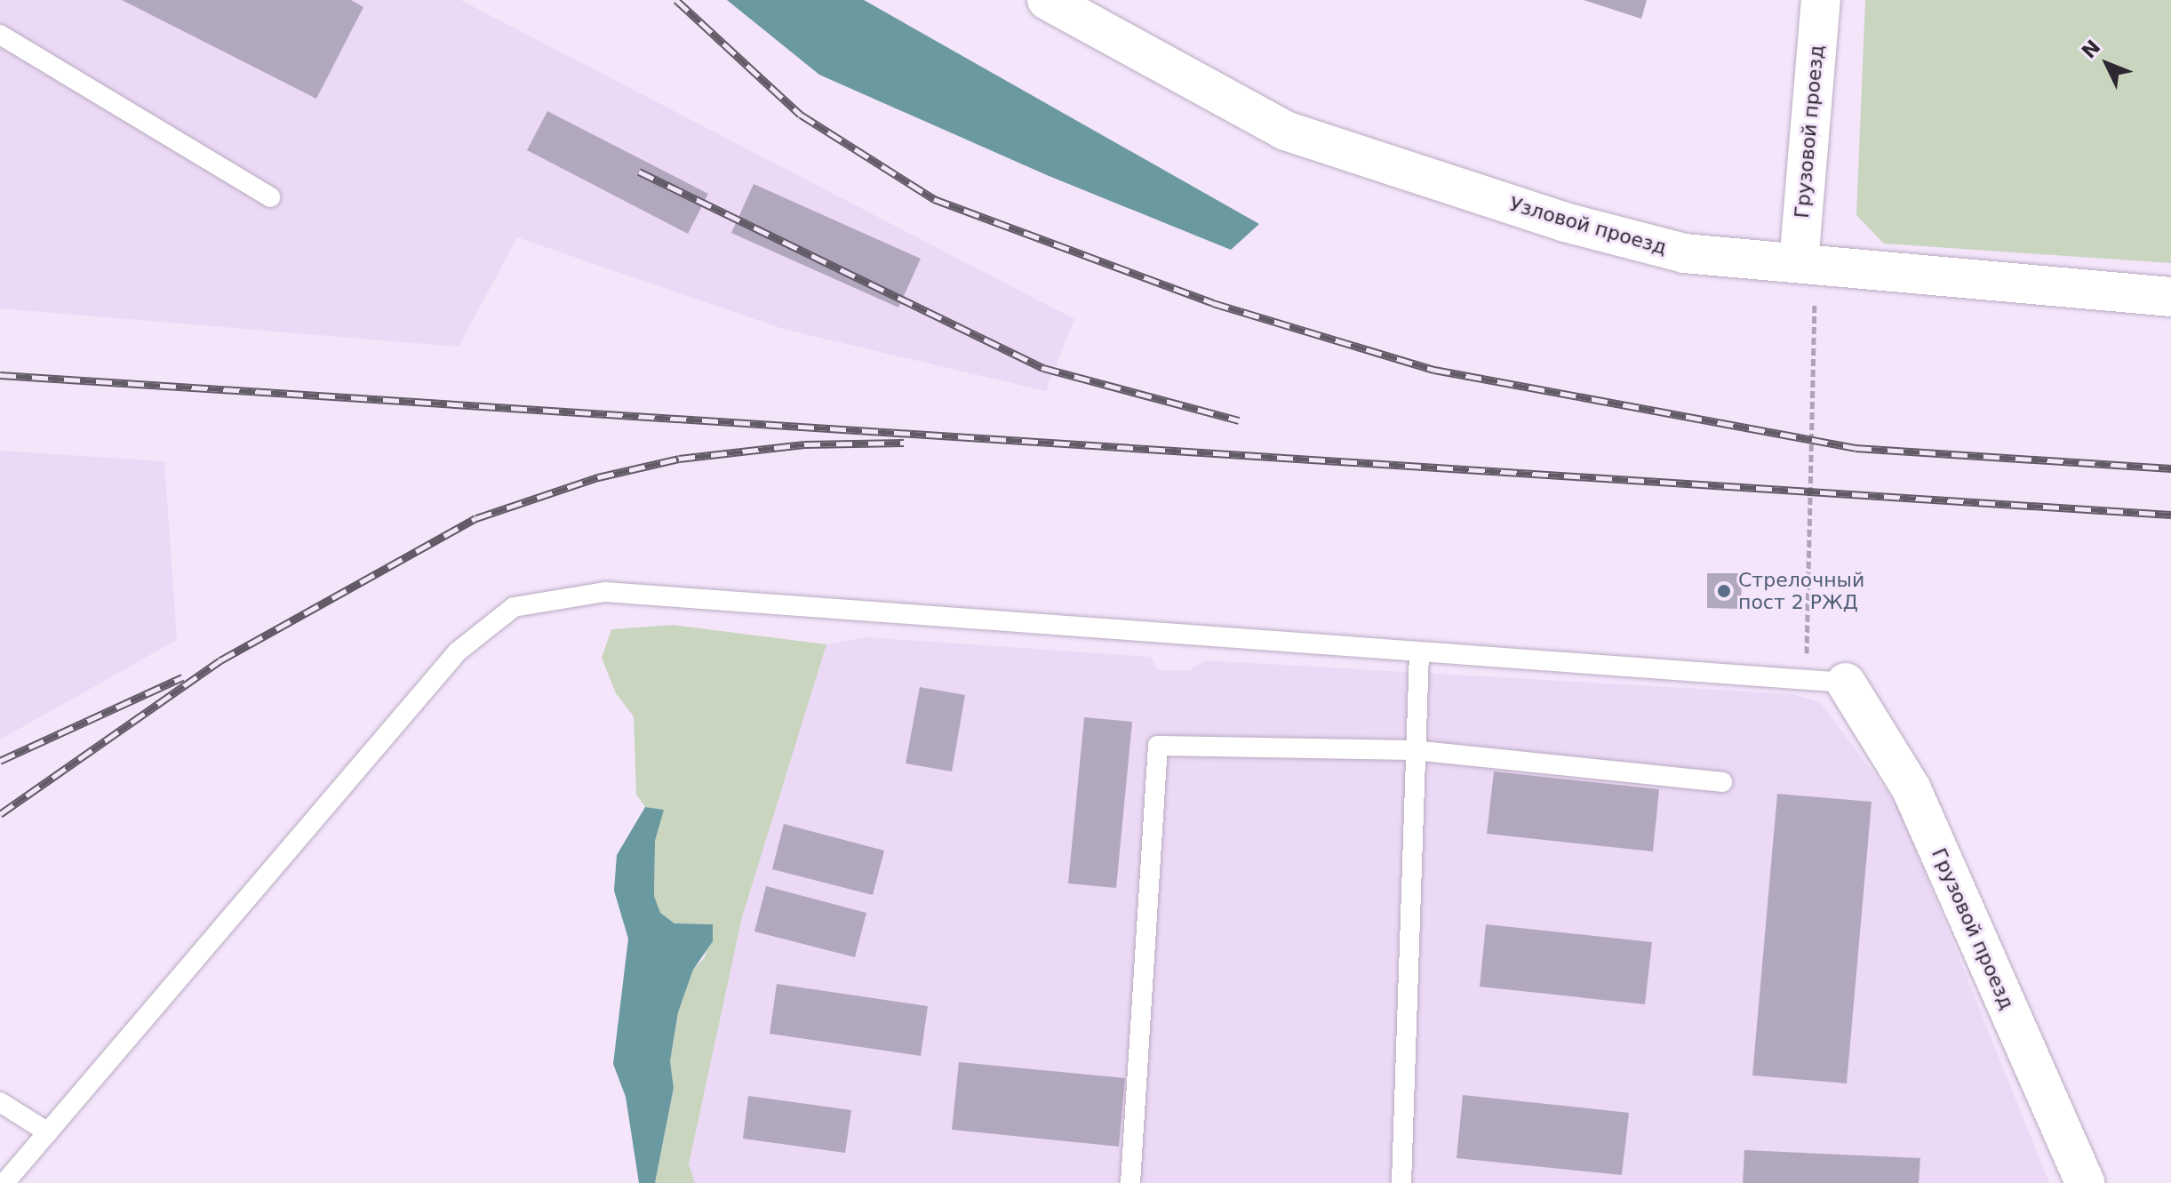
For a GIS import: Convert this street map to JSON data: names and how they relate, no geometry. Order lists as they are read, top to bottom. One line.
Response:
{"streets":{"street":["Грузовой проезд","Узловой проезд"]},"crossings":[["Грузовой проезд","Узловой проезд"]],"places":["Стрелочный пост 2 РЖД"],"north":"top left"}
